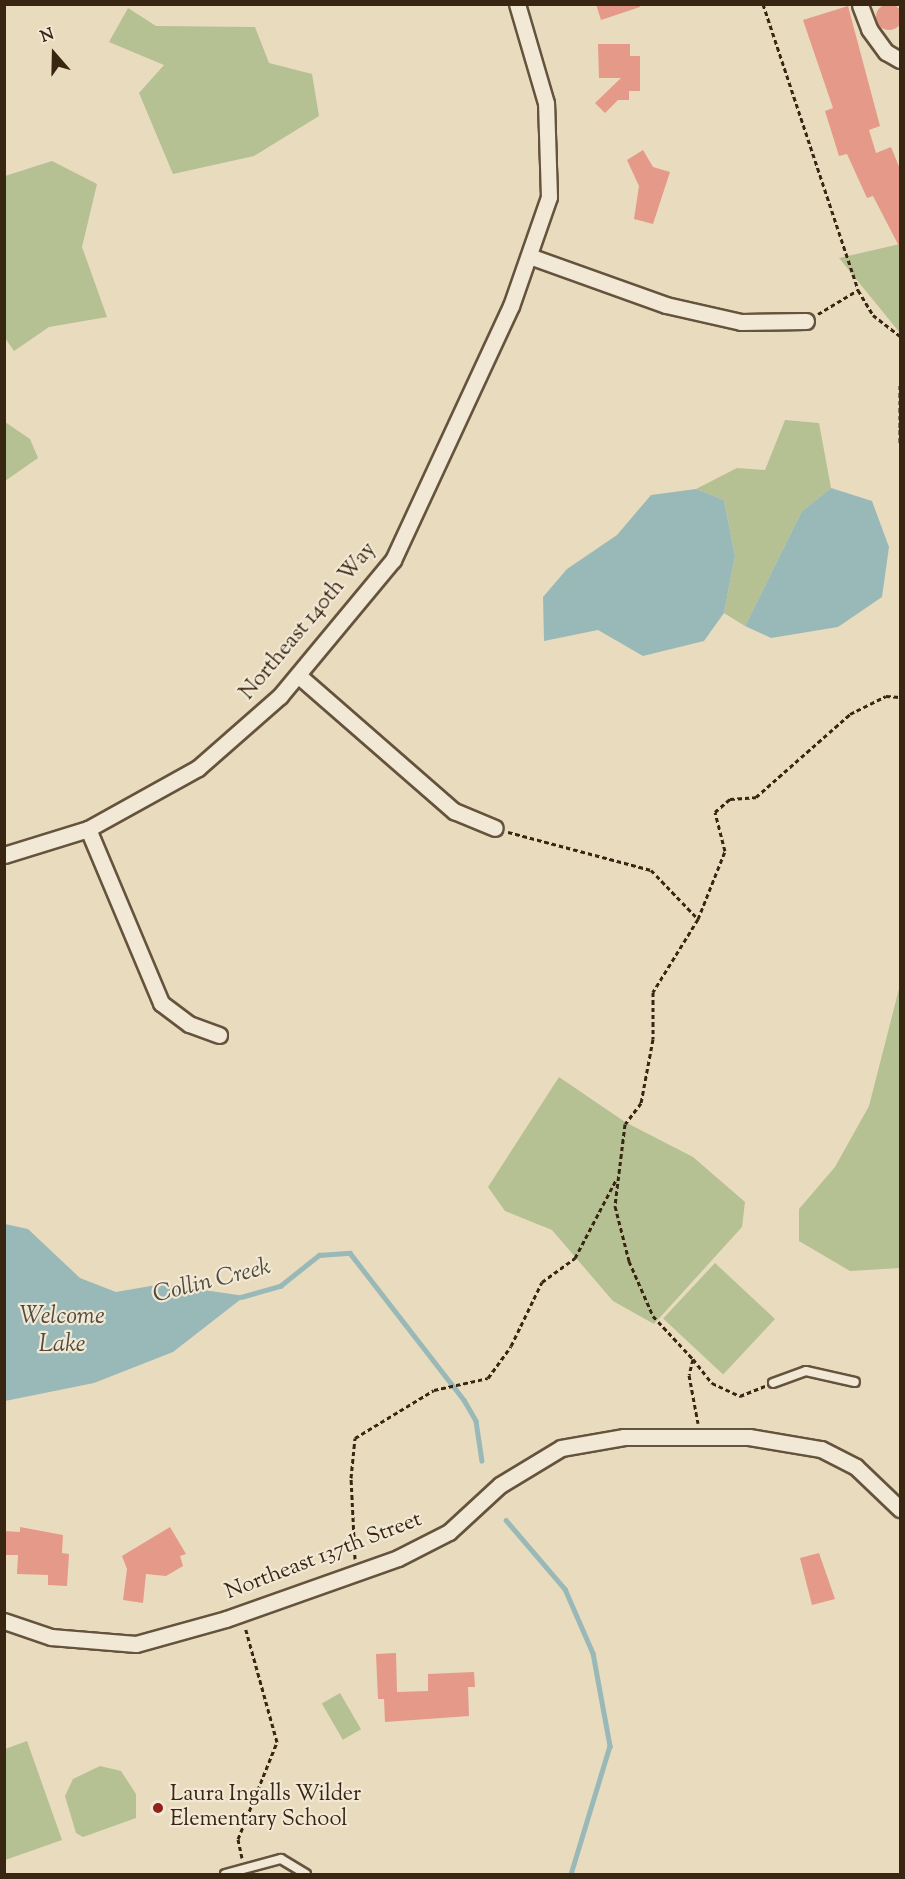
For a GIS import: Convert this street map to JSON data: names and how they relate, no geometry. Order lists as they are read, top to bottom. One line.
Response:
{"streets":{"street":["Northeast 140th Way","Northeast 137th Street"]},"water":["Collin Creek","Welcome Lake"],"places":["Laura Ingalls Wilder Elementary School"],"north":"top"}
